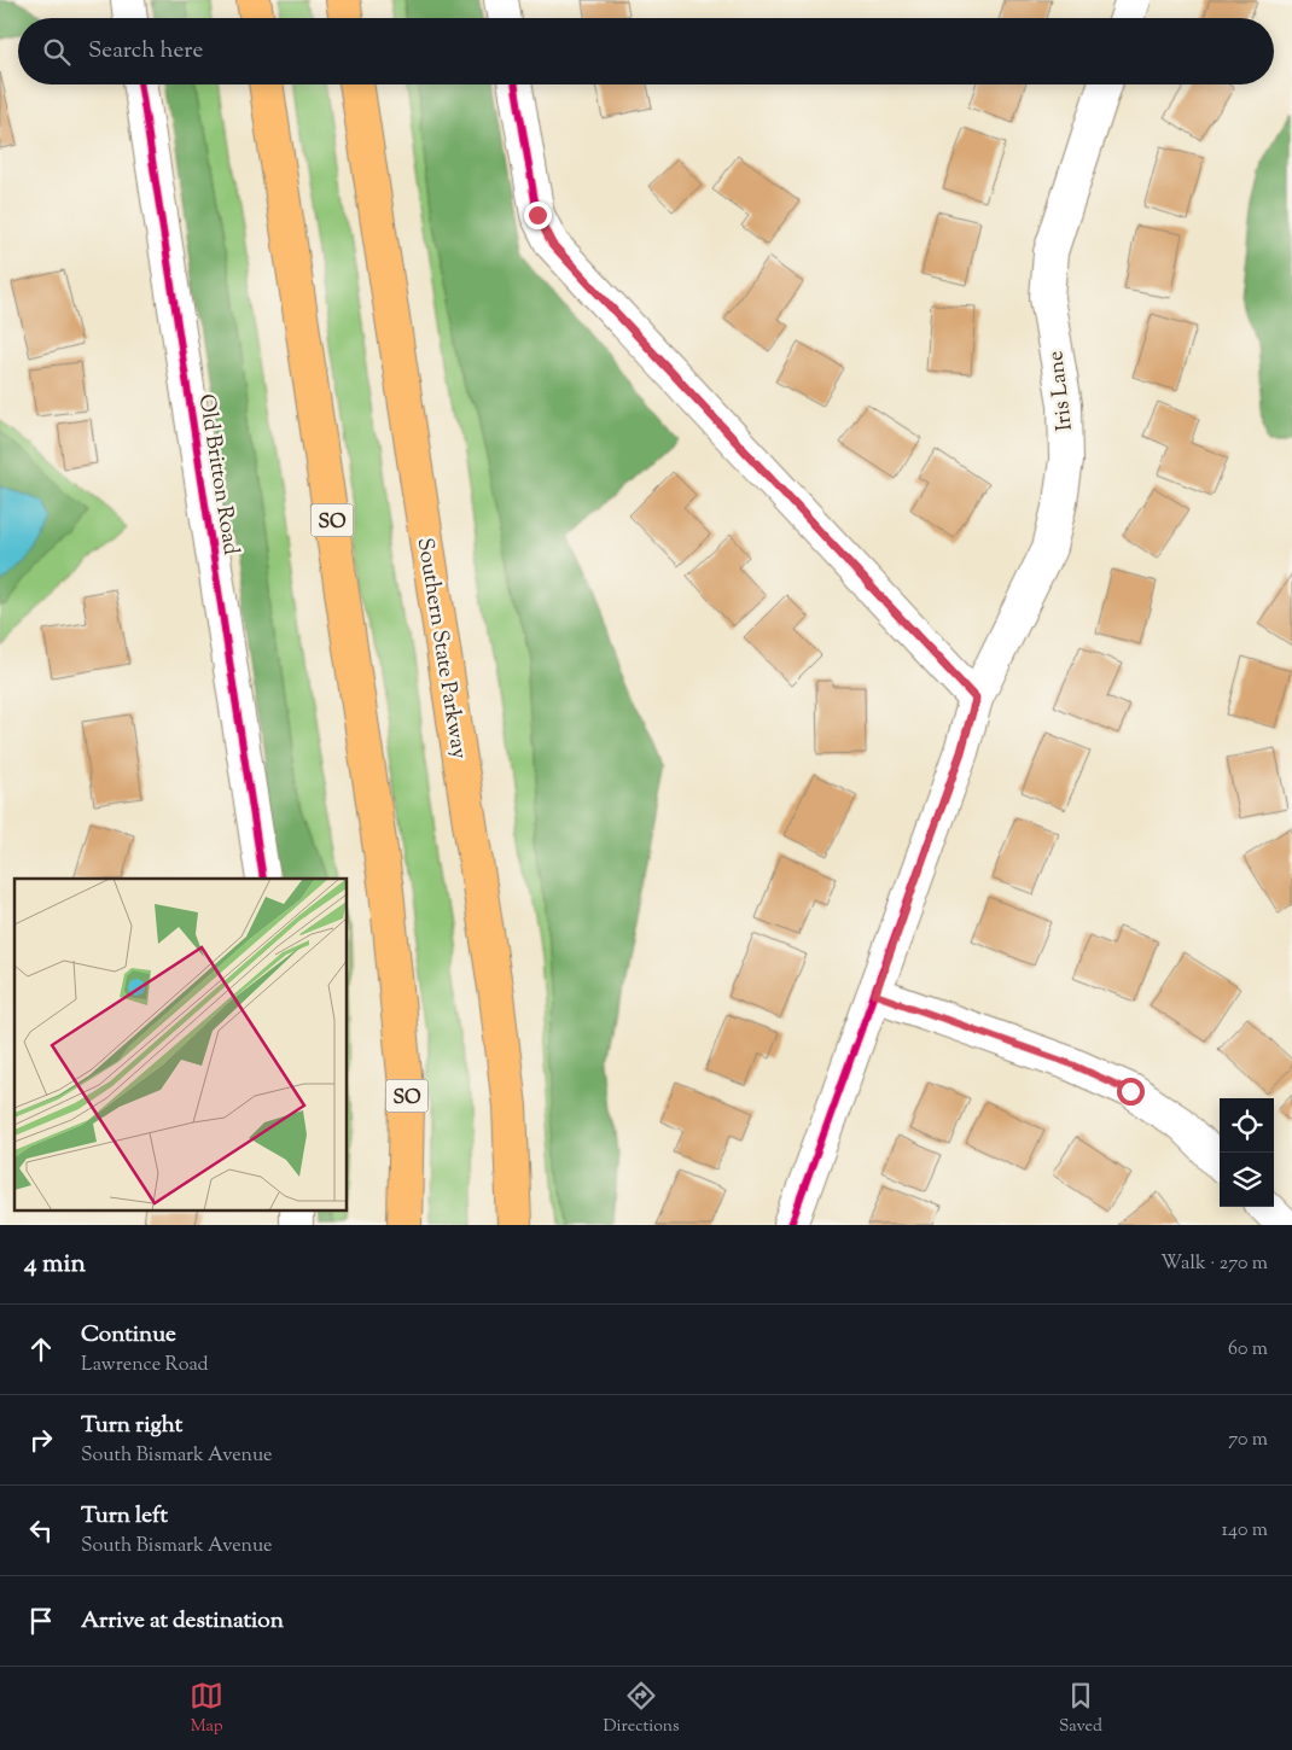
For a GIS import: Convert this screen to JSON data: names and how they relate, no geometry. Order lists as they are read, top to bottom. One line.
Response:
{"streets":{"highway":["SO","Southern State Parkway"],"street":["Iris Lane","Old Britton Road"]},"page":{"search":"Search here","heading":["4 min","Walk · 270 m"],"list":[["Continue","Lawrence Road","60 m"],["Turn right","South Bismark Avenue","70 m"],["Turn left","South Bismark Avenue","140 m"],"Arrive at destination"],"nav":["Map","Directions","Saved"]}}
